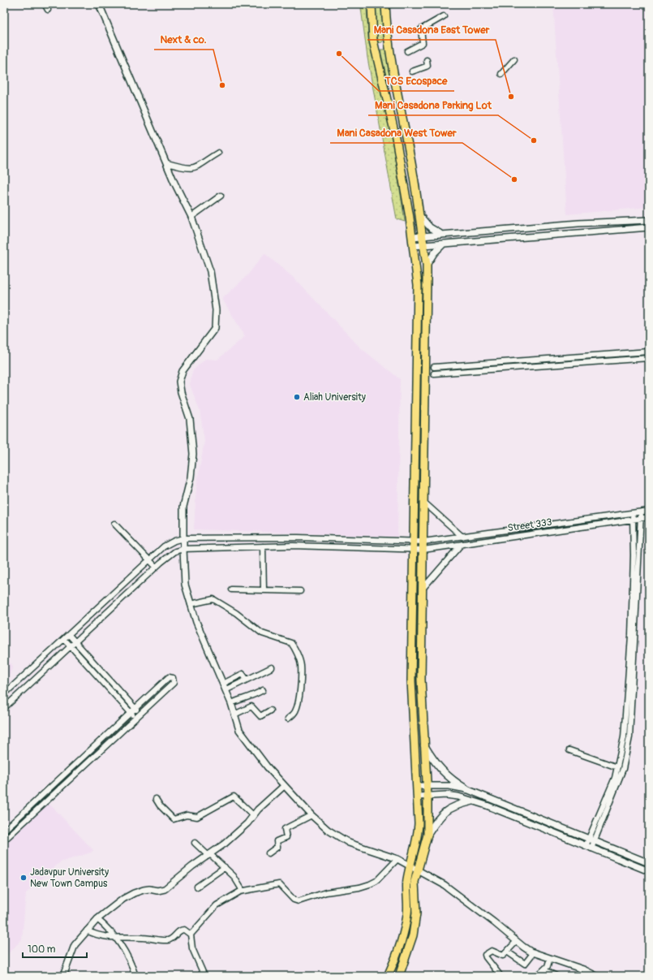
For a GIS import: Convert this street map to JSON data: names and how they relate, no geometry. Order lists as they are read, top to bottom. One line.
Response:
{"streets":{"street":["Street 333"]},"places":["TCS Ecospace","Next & co.","Mani Casadona East Tower","Mani Casadona Parking Lot","Mani Casadona West Tower","Aliah University","Jadavpur University New Town Campus"],"scale_bar":"100 m"}
